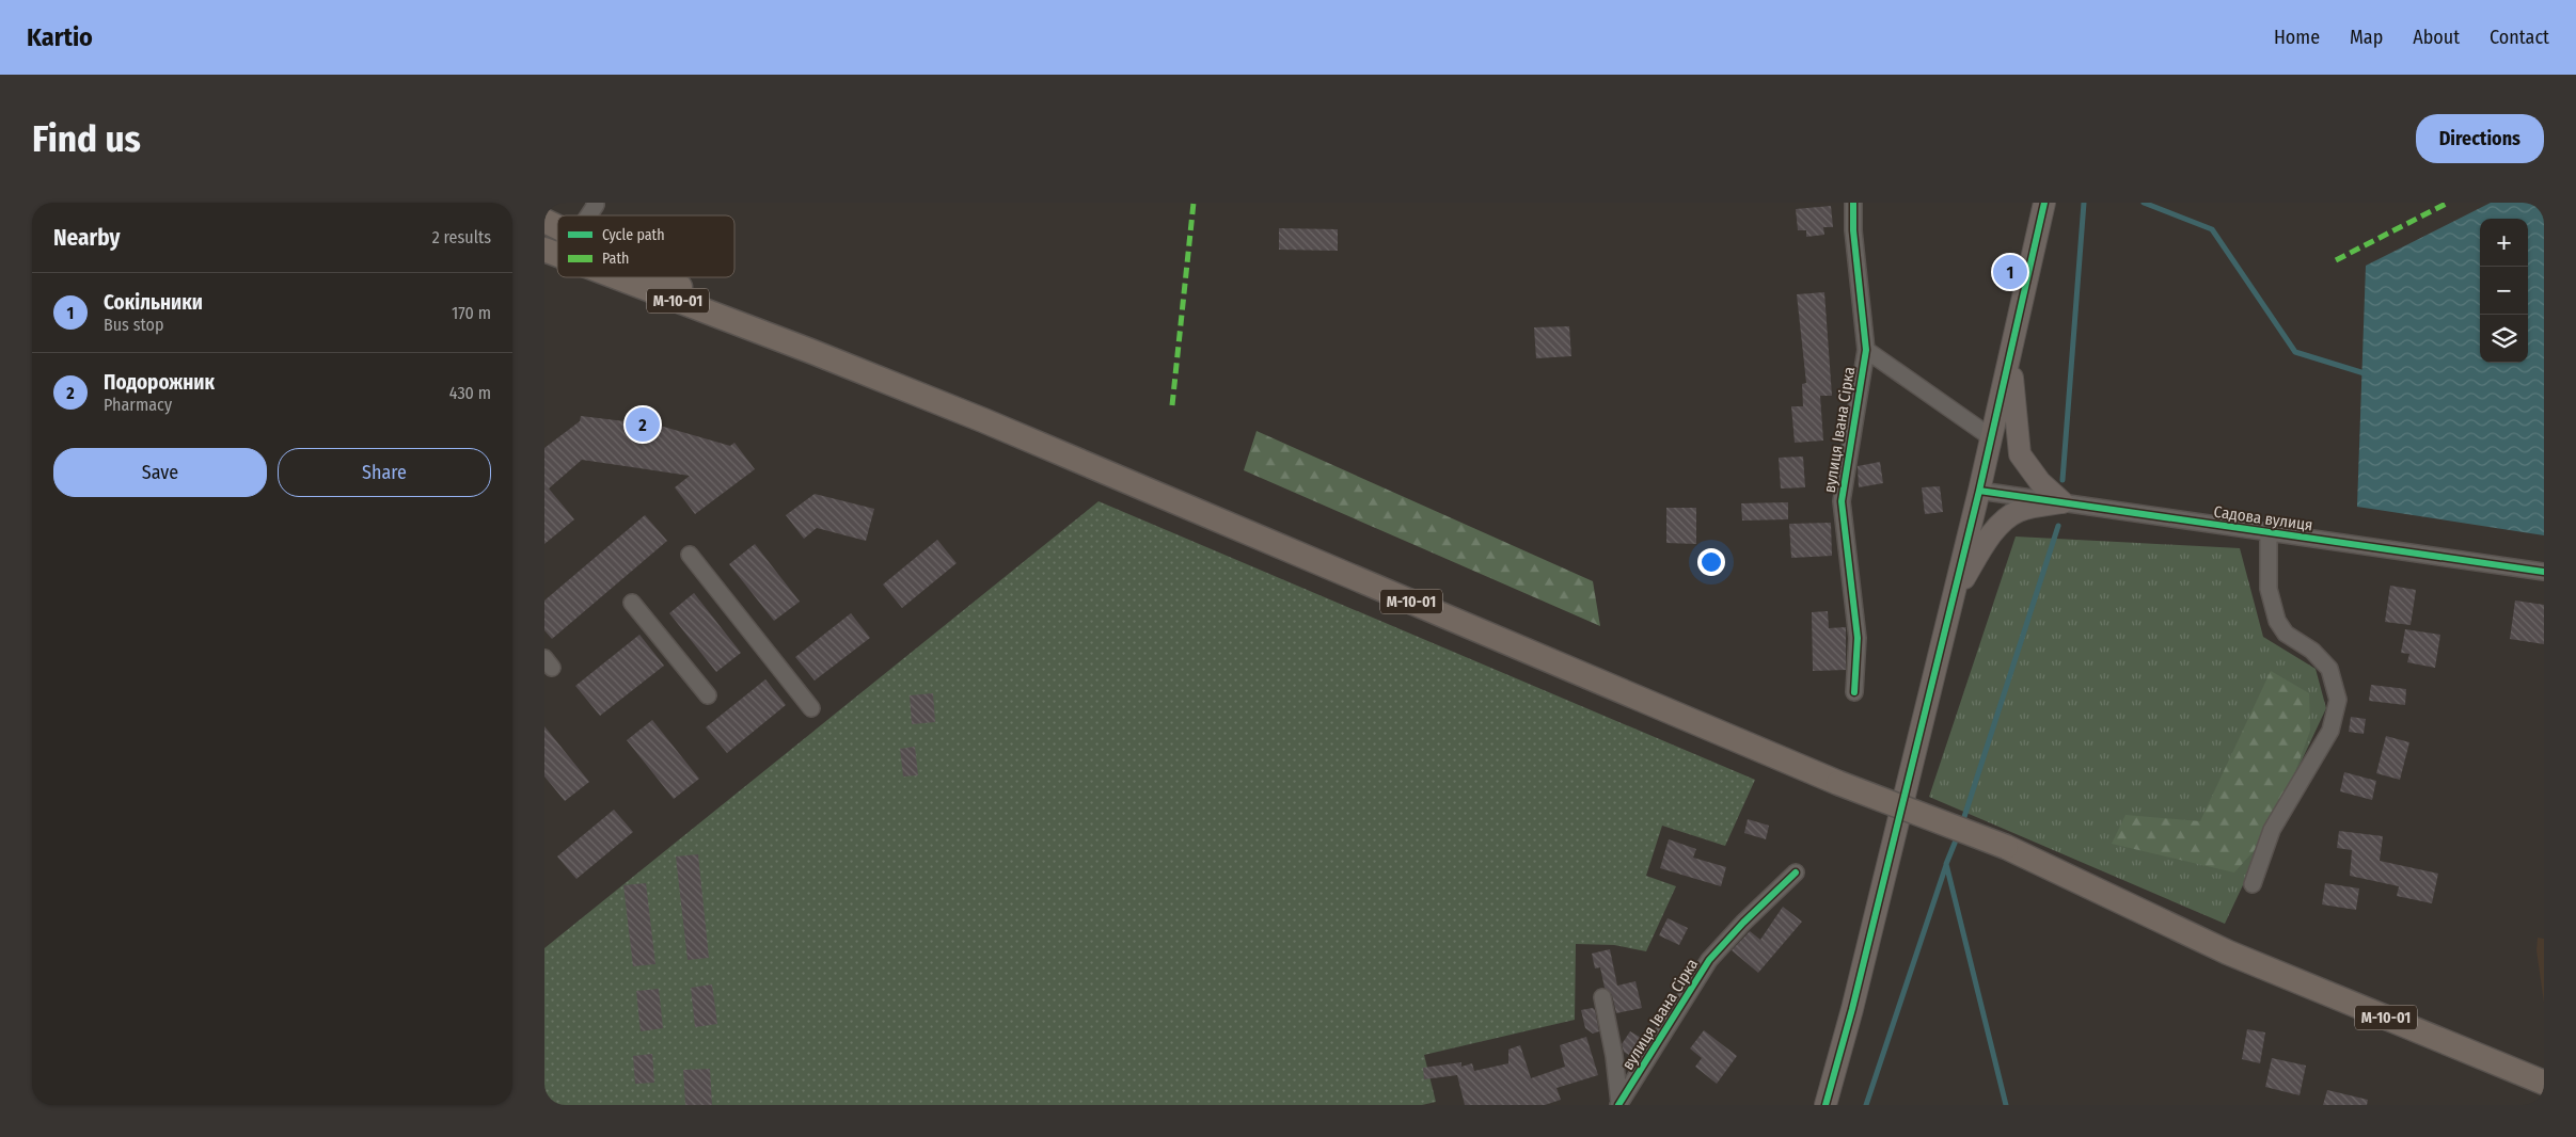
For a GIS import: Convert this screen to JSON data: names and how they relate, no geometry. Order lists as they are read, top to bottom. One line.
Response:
{"streets":{"highway":["М-10-01"],"street":["вулиця Івана Сірка","Садова вулиця"]},"legend":["Cycle path","Path"],"page":{"header":"Kartio","nav":["Home","Map","About","Contact"],"buttons":["Directions",["Save","Share"]],"title":"Find us","heading":["Nearby","2 results"],"map_buttons":["+","−"],"pins":["1","2"],"list":[{"mark":"1","name":"Сокільники","note":"Bus stop","value":"170 m"},{"mark":"2","name":"Подорожник","note":"Pharmacy","value":"430 m"}]}}
